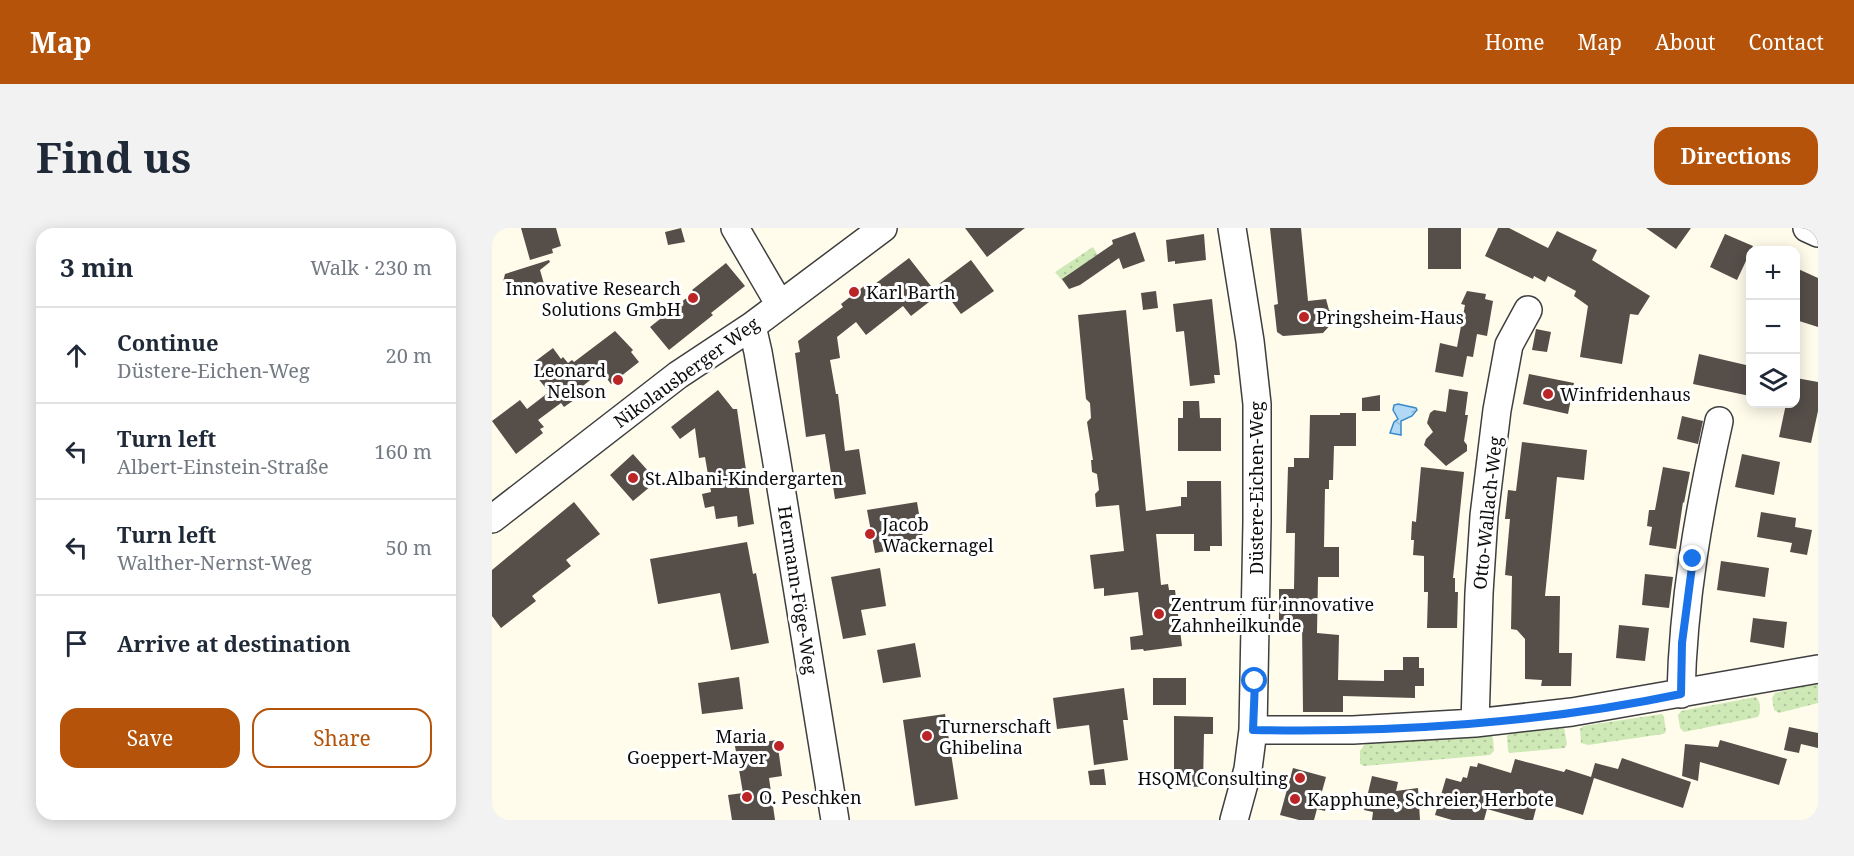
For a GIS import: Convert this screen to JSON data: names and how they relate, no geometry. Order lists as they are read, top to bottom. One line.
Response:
{"streets":{"street":["Nikolausberger Weg","Düstere-Eichen-Weg","Otto-Wallach-Weg","Hermann-Föge-Weg"]},"crossings":[["Nikolausberger Weg","Hermann-Föge-Weg"]],"places":["Karl Barth","Innovative Research Solutions GmbH","Pringsheim-Haus","Leonard Nelson","Winfridenhaus","St.Albani-Kindergarten","Jacob Wackernagel","Zentrum für innovative Zahnheilkunde","Turnerschaft Ghibelina","Maria Goeppert-Mayer","HSQM Consulting","O. Peschken","Kapphune, Schreier, Herbote"],"page":{"header":"Map","nav":["Home","Map","About","Contact"],"buttons":["Directions",["Save","Share"]],"title":"Find us","heading":["3 min","Walk · 230 m"],"map_buttons":["+","−"],"list":[["Continue","Düstere-Eichen-Weg","20 m"],["Turn left","Albert-Einstein-Straße","160 m"],["Turn left","Walther-Nernst-Weg","50 m"],"Arrive at destination"]}}
